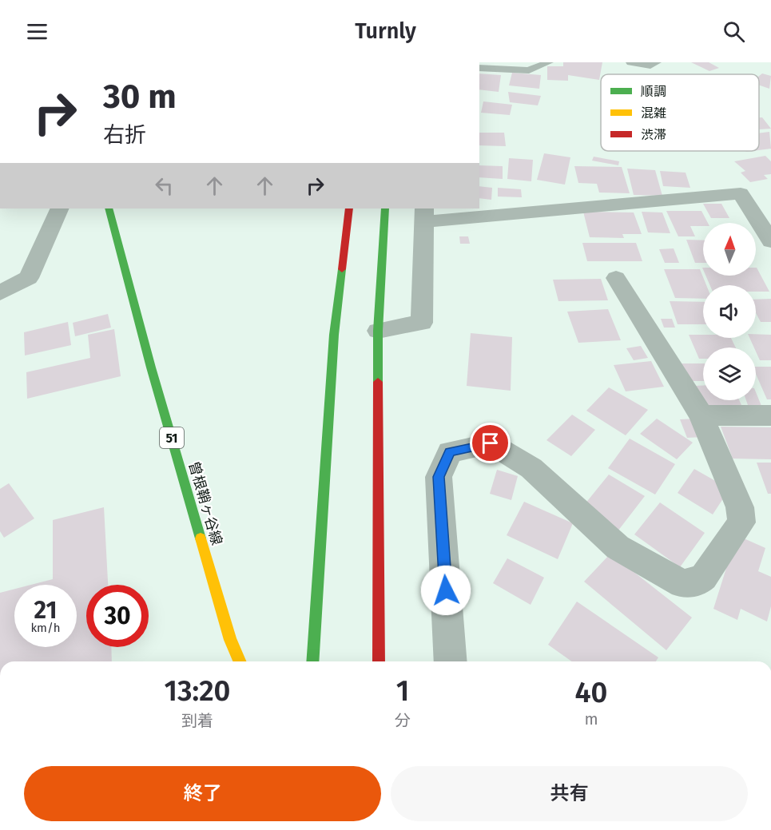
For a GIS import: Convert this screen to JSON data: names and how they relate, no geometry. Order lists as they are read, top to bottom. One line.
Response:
{"streets":{"street":["51","曽根鞘ヶ谷線"]},"legend":["順調","混雑","渋滞"],"north":"top","page":{"header":"Turnly","turn":["30 m","右折"],"speed":"21 km/h","limit":"30","eta":["13:20","到着","1","分","40","m"],"buttons":["終了","共有"]}}
